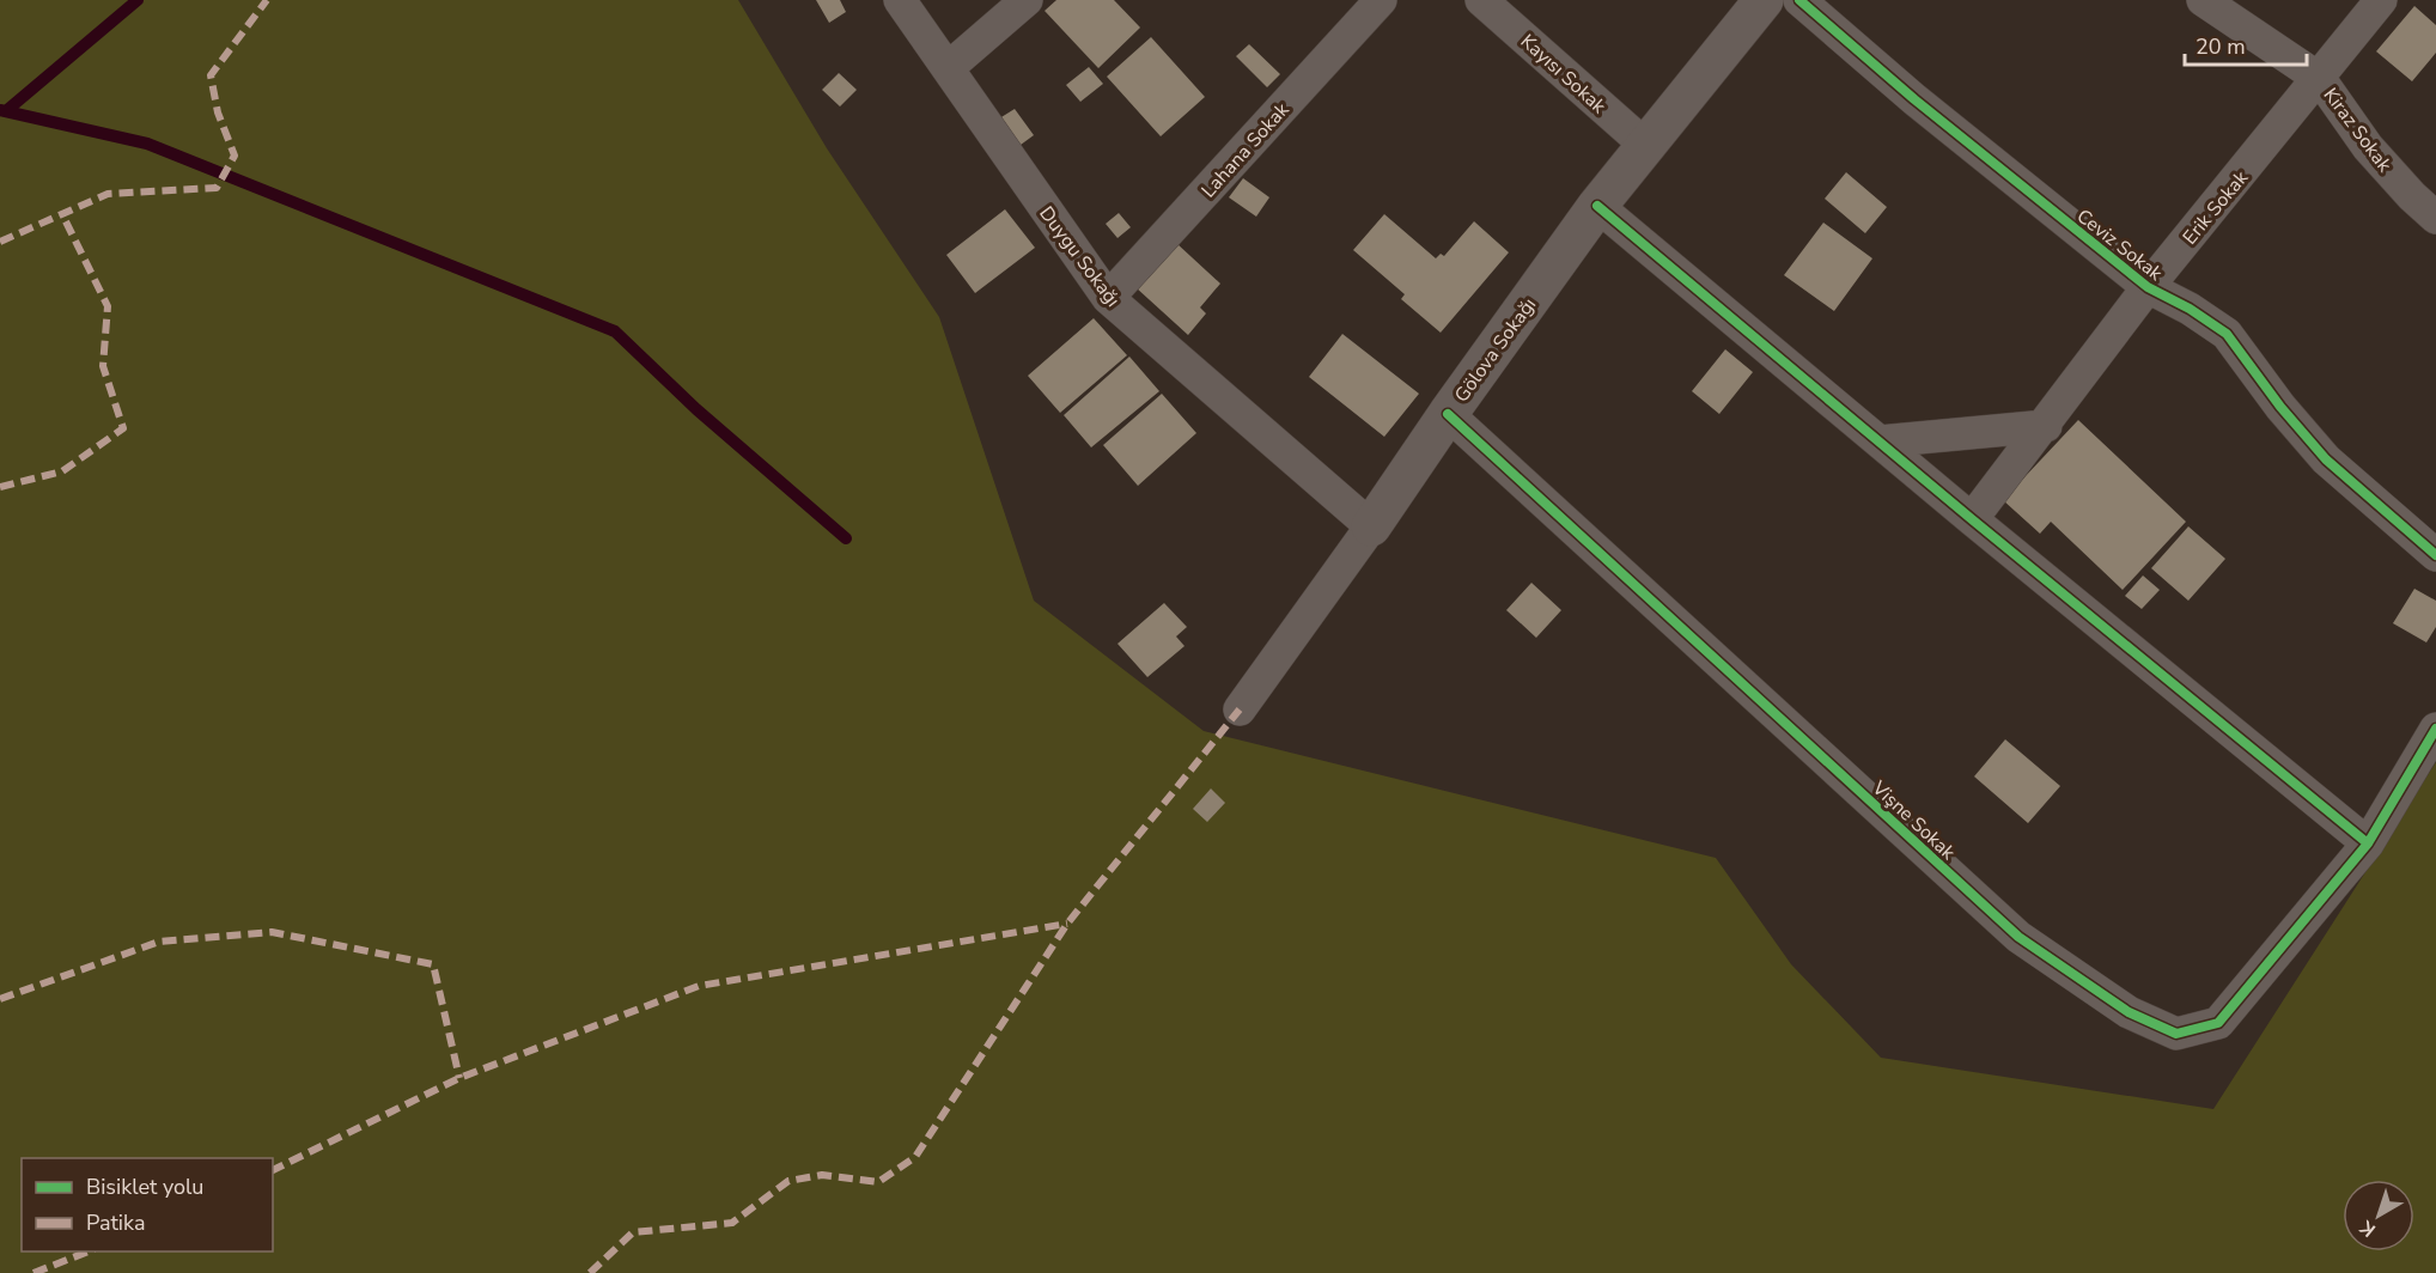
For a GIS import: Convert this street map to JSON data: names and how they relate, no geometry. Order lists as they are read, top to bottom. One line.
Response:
{"streets":{"street":["Kayısı Sokak","Kiraz Sokak","Lahana Sokak","Erik Sokak","Ceviz Sokak","Duygu Sokağı","Gölova Sokağı","Vişne Sokak"]},"crossings":[["Kayısı Sokak","Gölova Sokağı"],["Kiraz Sokak","Erik Sokak"],["Lahana Sokak","Duygu Sokağı"],["Erik Sokak","Ceviz Sokak"],["Duygu Sokağı","Gölova Sokağı"],["Gölova Sokağı","Vişne Sokak"]],"legend":["Bisiklet yolu","Patika"],"scale_bar":"20 m","north":"bottom left"}
